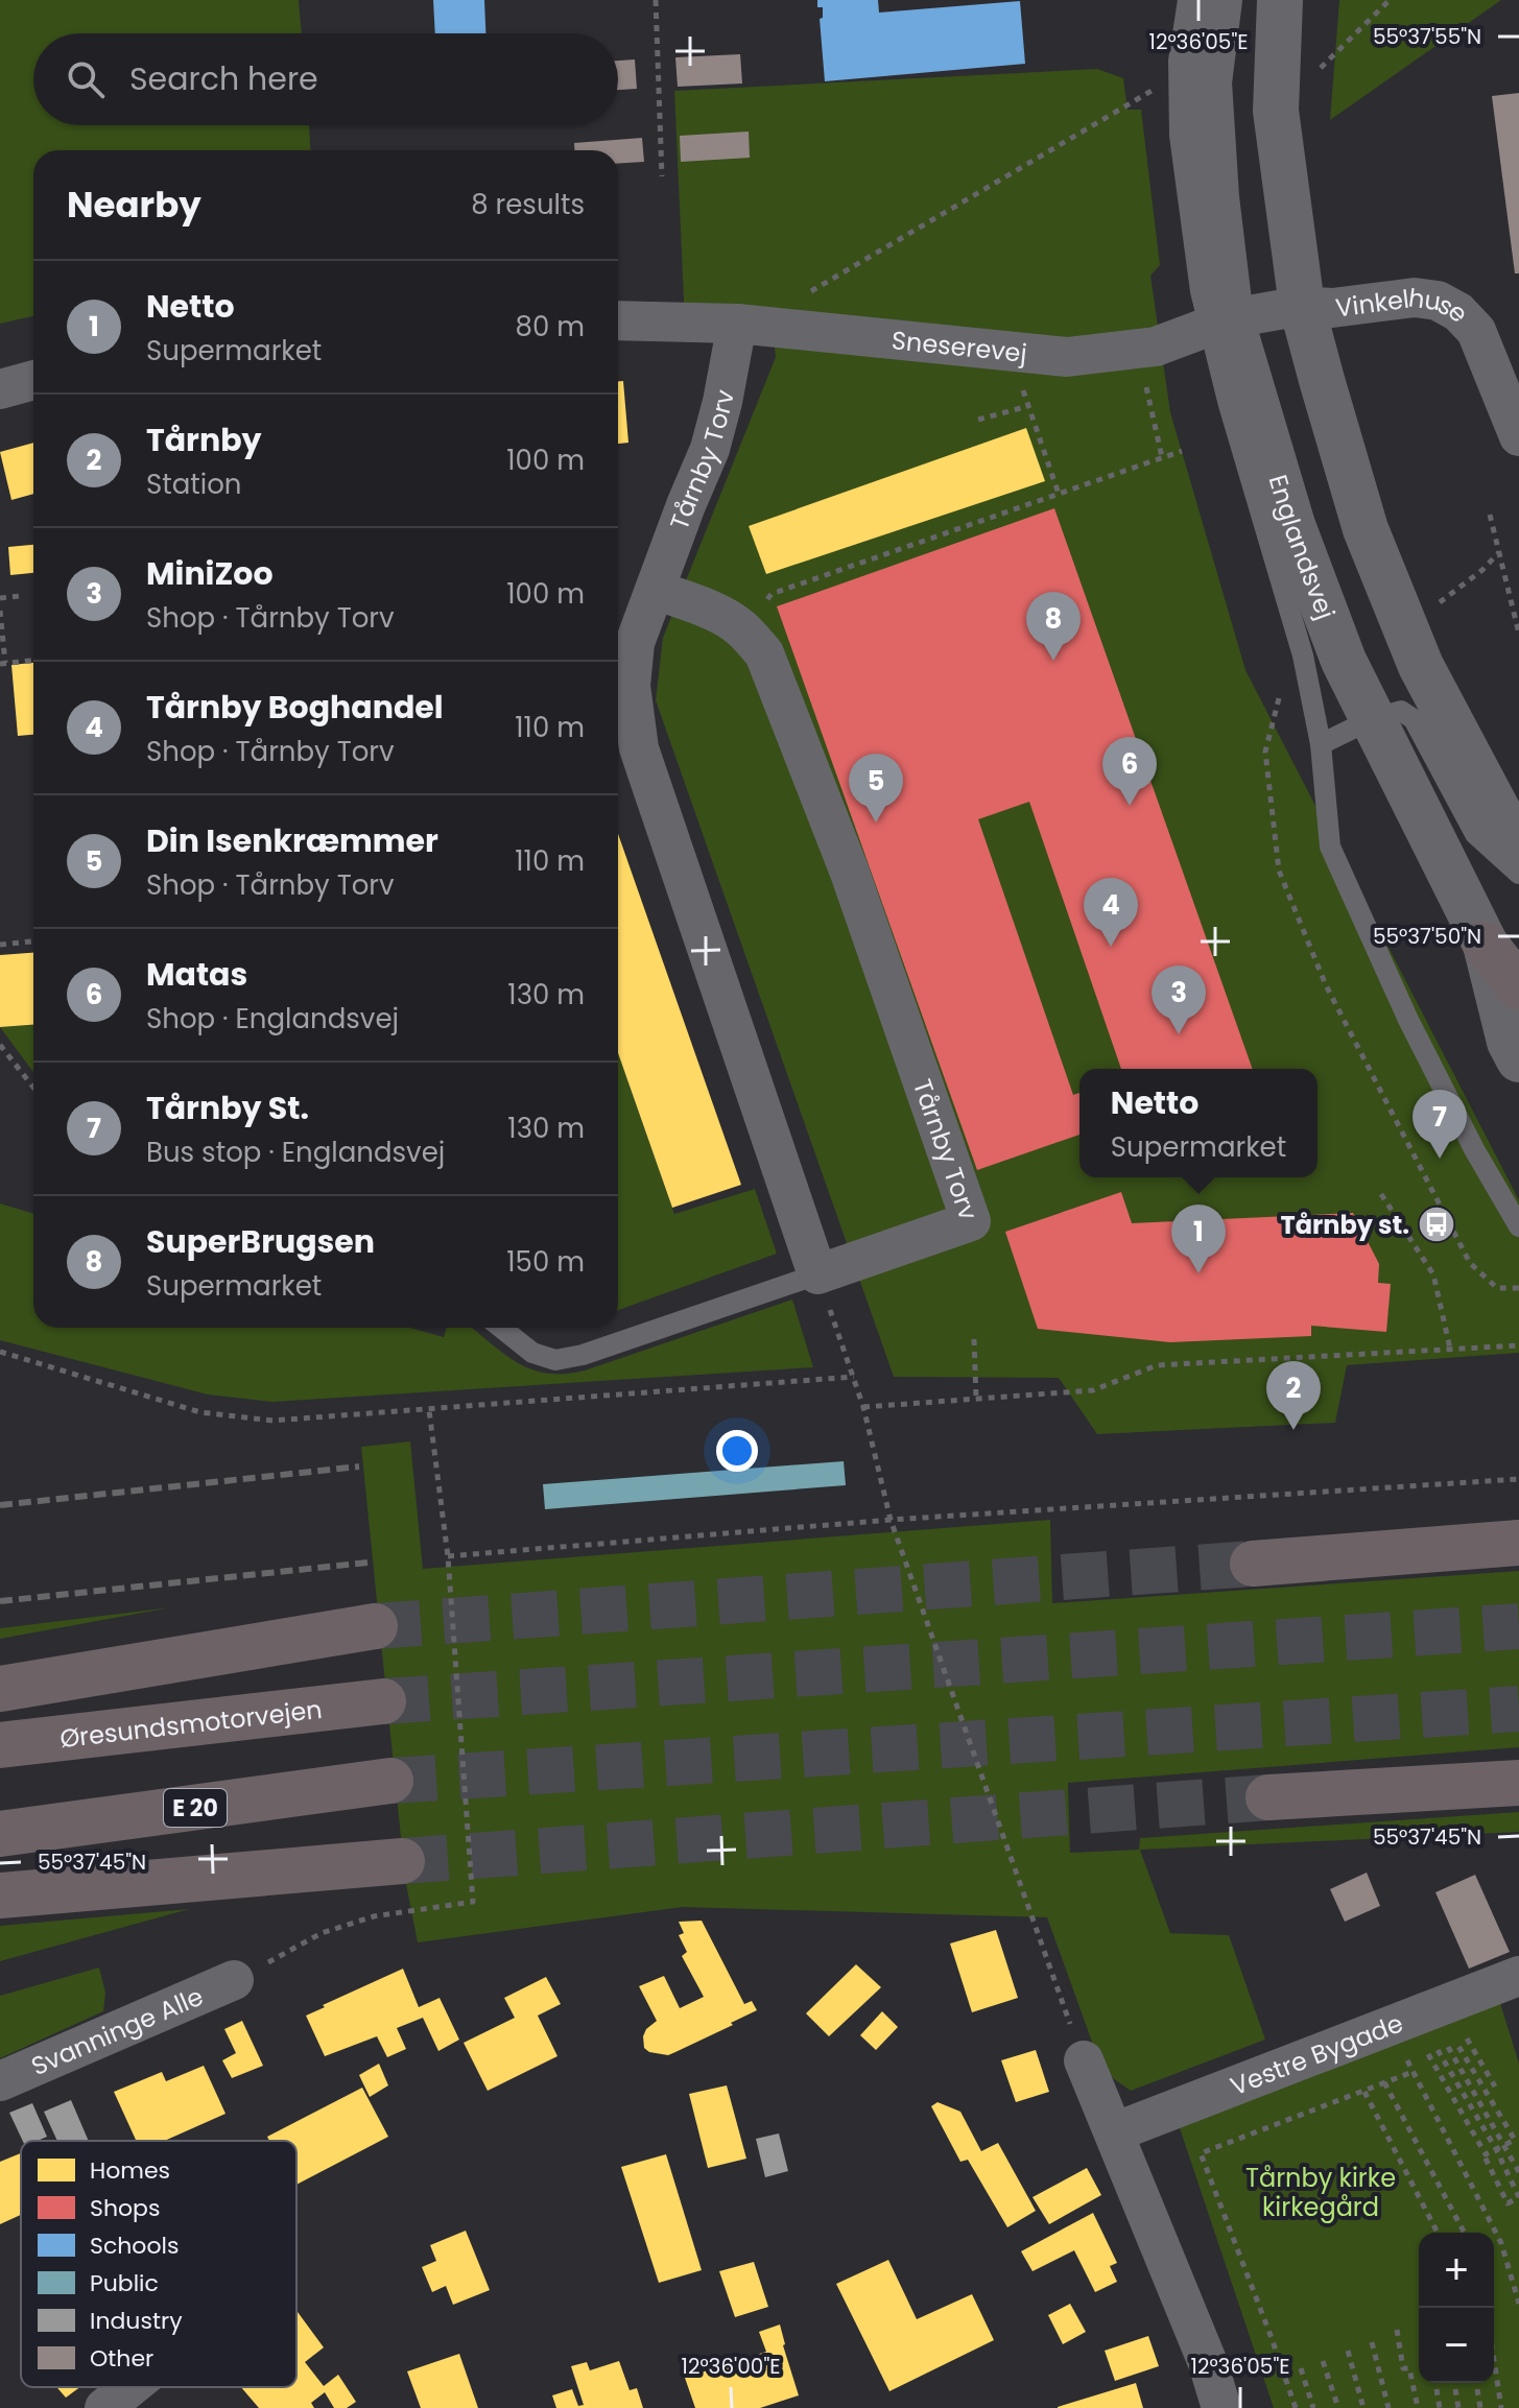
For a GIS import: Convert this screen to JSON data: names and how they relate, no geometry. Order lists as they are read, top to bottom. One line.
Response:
{"streets":{"highway":["Øresundsmotorvejen","E 20"],"street":["Vinkelhuse","Sneserevej","Tårnby Torv","Englandsvej","Svanninge Alle","Vestre Bygade"]},"crossings":[["Vinkelhuse","Sneserevej"],["Sneserevej","Tårnby Torv"],["Sneserevej","Englandsvej"]],"parks":["Tårnby kirke kirkegård"],"places":{"bus stop":["Tårnby st."]},"legend":["Homes","Shops","Schools","Public","Industry","Other"],"page":{"search":"Search here","heading":["Nearby","8 results"],"list":[{"mark":"1","name":"Netto","note":"Supermarket","value":"80 m"},{"mark":"2","name":"Tårnby","note":"Station","value":"100 m"},{"mark":"3","name":"MiniZoo","note":"Shop · Tårnby Torv","value":"100 m"},{"mark":"4","name":"Tårnby Boghandel","note":"Shop · Tårnby Torv","value":"110 m"},{"mark":"5","name":"Din Isenkræmmer","note":"Shop · Tårnby Torv","value":"110 m"},{"mark":"6","name":"Matas","note":"Shop · Englandsvej","value":"130 m"},{"mark":"7","name":"Tårnby St.","note":"Bus stop · Englandsvej","value":"130 m"},{"mark":"8","name":"SuperBrugsen","note":"Supermarket","value":"150 m"}],"pins":["8","6","5","4","3","7","1","2"],"popup":["Netto","Supermarket"],"map_buttons":["+","−"]},"coordinates":["55°37'55\"N","12°36'05\"E","55°37'50\"N","55°37'45\"N","12°36'00\"E"]}
